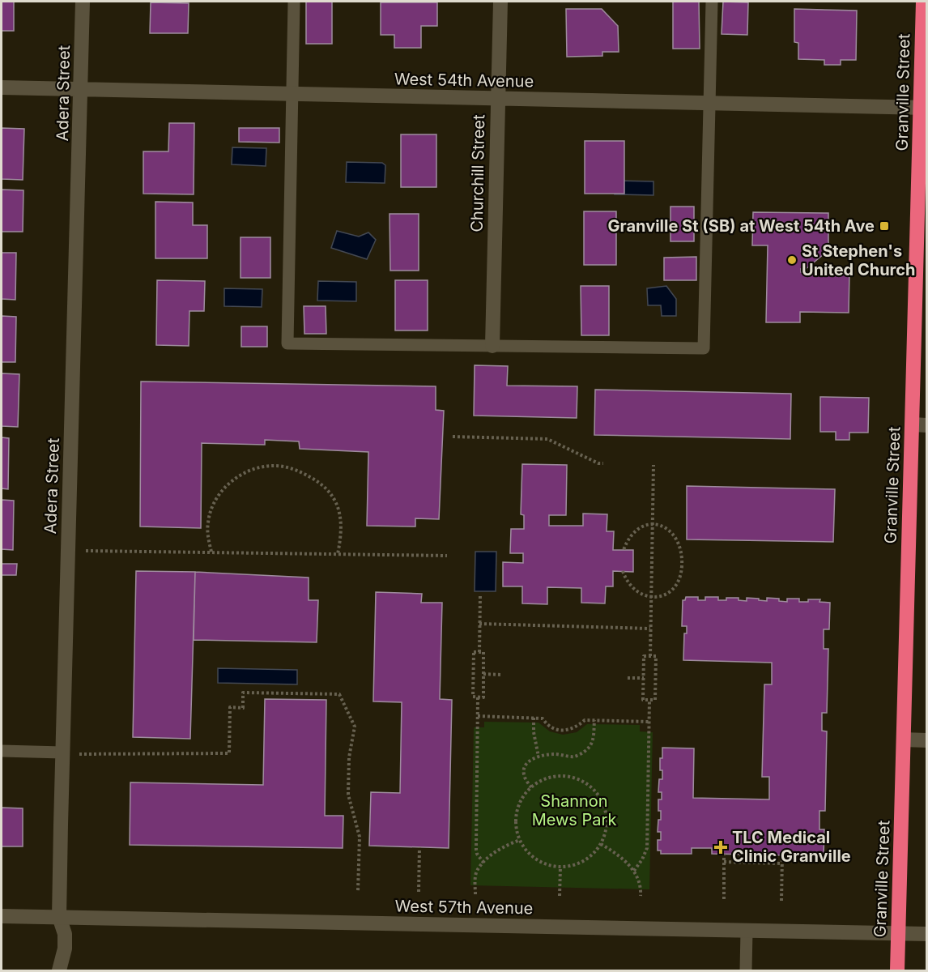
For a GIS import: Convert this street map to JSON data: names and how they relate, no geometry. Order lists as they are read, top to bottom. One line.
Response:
{"streets":{"highway":["Granville Street"],"street":["West 54th Avenue","Adera Street","Churchill Street","West 57th Avenue"]},"crossings":[["West 54th Avenue","Granville Street"],["West 54th Avenue","Adera Street"],["West 54th Avenue","Churchill Street"],["Granville Street","West 57th Avenue"],["Adera Street","West 57th Avenue"]],"parks":["Shannon Mews Park"],"places":{"transit":["Granville St (SB) at West 54th Ave"],"other":["St Stephen's United Church"],"health":["TLC Medical Clinic Granville"]}}
